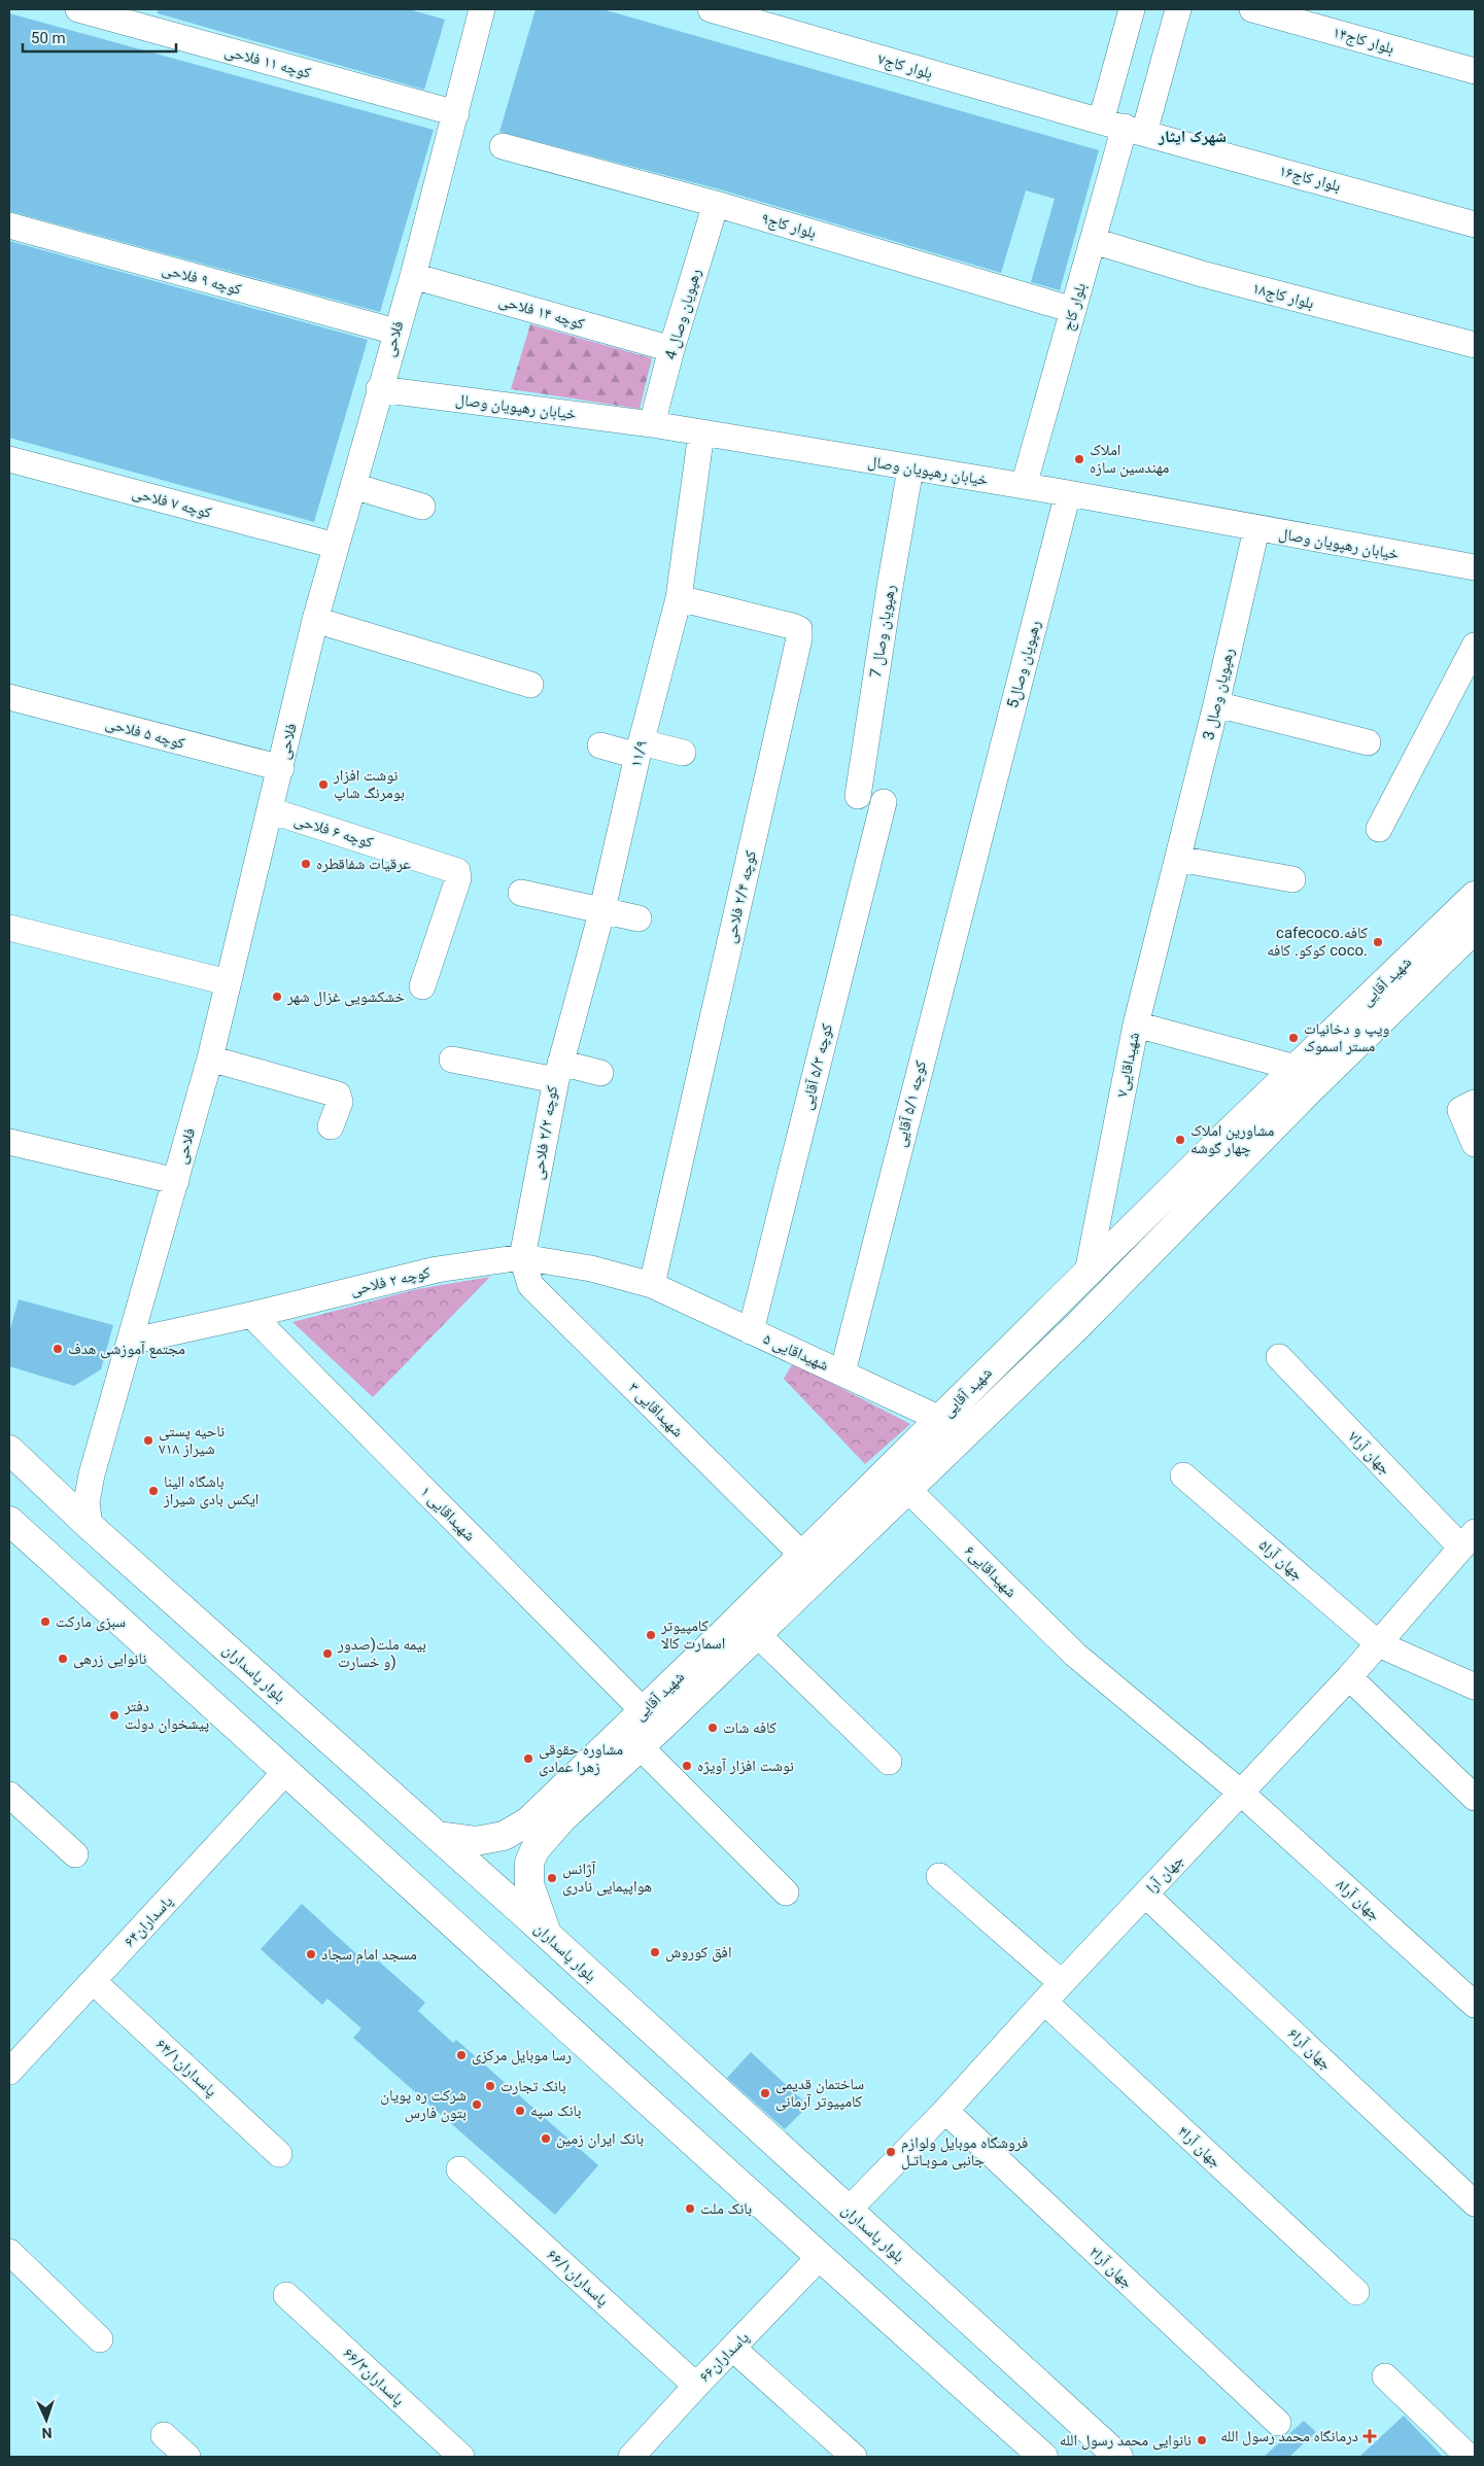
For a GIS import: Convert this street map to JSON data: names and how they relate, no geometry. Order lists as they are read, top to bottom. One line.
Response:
{"streets":{"main road":["شهید آقایی","بلوار پاسداران"],"street":["بلوار کاج۱۴","کوچه ۱۱ فلاحی","بلوار کاج۷","بلوار کاج۱۶","بلوار کاج۹","کوچه ۹ فلاحی","بلوار کاج۱۸","بلوار کاج","کوچه ۱۴ فلاحی","4 رهپویان وصال","فلاحی","خیابان رهپویان وصال","کوچه ۷ فلاحی","7 رهپویان وصال","رهپویان وصال5","3 رهپویان وصال","کوچه ۵ فلاحی","۱۱/۹","کوچه ۶ فلاحی","کوچه ۲/۴ فلاحی","شهیداقایی۷","کوچه ۵/۳ آقایی","کوچه ۵/۱ آقایی","کوچه ۲/۲ فلاحی","کوچه ۲ فلاحی","۵ شهیداقایی","۳ شهیداقایی","جهان آرا۷","۱ شهیداقایی","جهان آرا۵","شهیداقایی۶","جهان آرا","جهان آرا۸","پاسداران۶۴","جهان آرا۶","پاسداران۶۴/۱","جهان آرا۴","جهان آرا۲","پاسداران۶۶/۱","پاسداران۶۶","پاسداران۶۶/۳"]},"crossings":[["کوچه ۱۱ فلاحی","فلاحی"],["بلوار کاج۷","بلوار کاج۱۶"],["بلوار کاج۷","بلوار کاج"],["بلوار کاج۱۶","بلوار کاج"],["بلوار کاج۹","بلوار کاج"],["بلوار کاج۹","4 رهپویان وصال"],["کوچه ۹ فلاحی","فلاحی"],["بلوار کاج۱۸","بلوار کاج"],["بلوار کاج","خیابان رهپویان وصال"],["کوچه ۱۴ فلاحی","4 رهپویان وصال"],["کوچه ۱۴ فلاحی","فلاحی"],["4 رهپویان وصال","خیابان رهپویان وصال"],["فلاحی","خیابان رهپویان وصال"],["فلاحی","کوچه ۷ فلاحی"],["فلاحی","کوچه ۵ فلاحی"],["فلاحی","کوچه ۶ فلاحی"],["فلاحی","کوچه ۲ فلاحی"],["فلاحی","بلوار پاسداران"],["خیابان رهپویان وصال","7 رهپویان وصال"],["خیابان رهپویان وصال","رهپویان وصال5"],["خیابان رهپویان وصال","3 رهپویان وصال"],["خیابان رهپویان وصال","۱۱/۹"],["رهپویان وصال5","کوچه ۵/۱ آقایی"],["3 رهپویان وصال","شهیداقایی۷"],["۱۱/۹","کوچه ۲/۴ فلاحی"],["۱۱/۹","کوچه ۲/۲ فلاحی"],["کوچه ۲/۴ فلاحی","کوچه ۲ فلاحی"],["کوچه ۲/۴ فلاحی","۵ شهیداقایی"],["شهید آقایی","شهیداقایی۷"],["شهید آقایی","۵ شهیداقایی"],["شهید آقایی","۳ شهیداقایی"],["شهید آقایی","۱ شهیداقایی"],["شهید آقایی","شهیداقایی۶"],["شهید آقایی","بلوار پاسداران"],["کوچه ۵/۳ آقایی","۵ شهیداقایی"],["کوچه ۵/۱ آقایی","۵ شهیداقایی"],["کوچه ۲/۲ فلاحی","کوچه ۲ فلاحی"],["کوچه ۲/۲ فلاحی","۳ شهیداقایی"],["کوچه ۲ فلاحی","۵ شهیداقایی"],["کوچه ۲ فلاحی","۳ شهیداقایی"],["کوچه ۲ فلاحی","۱ شهیداقایی"],["جهان آرا۷","جهان آرا"],["جهان آرا۵","جهان آرا"],["شهیداقایی۶","جهان آرا"],["شهیداقایی۶","جهان آرا۸"],["بلوار پاسداران","جهان آرا"],["جهان آرا","جهان آرا۸"],["جهان آرا","جهان آرا۶"],["جهان آرا","جهان آرا۴"],["جهان آرا","جهان آرا۲"],["پاسداران۶۴","پاسداران۶۴/۱"],["پاسداران۶۶/۱","پاسداران۶۶"]],"districts":["شهرک ایثار"],"places":{"other":["املاک مهندسین سازه","نوشت افزار بومرنگ شاپ","عرقیات شفاقطره","cafecoco.کافه کوکو. کافه coco.","خشکشویی غزال شهر","ویپ و دخانیات مستر اسموک","مشاورین املاک چهار گوشه","مجتمع آموزشی هدف","ناحیه پستی ۷۱۸ شیراز","باشگاه الینا ایکس بادی شیراز","سبزی مارکت","کامپیوتر اسمارت کالا","بیمه ملت(صدور و خسارت)","نانوایی زرهی","دفتر پیشخوان دولت","کافه شات","مشاوره حقوقی زهرا عمادی","نوشت افزار آویژه","آژانس هواپیمایی نادری","افق کوروش","مسجد امام سجاد","رسا موبایل مرکزی","بانک تجارت","ساختمان قدیمی کامپیوتر آرمانی","شرکت ره پویان بتون فارس","بانک سپه","بانک ایران زمین","فروشگاه موبایل ولوازم جانبی مـوبـاتـل","بانک ملت","نانوایی محمد رسول الله"],"health":["درمانگاه محمد رسول الله"]},"scale_bar":"50 m","north":"bottom"}
